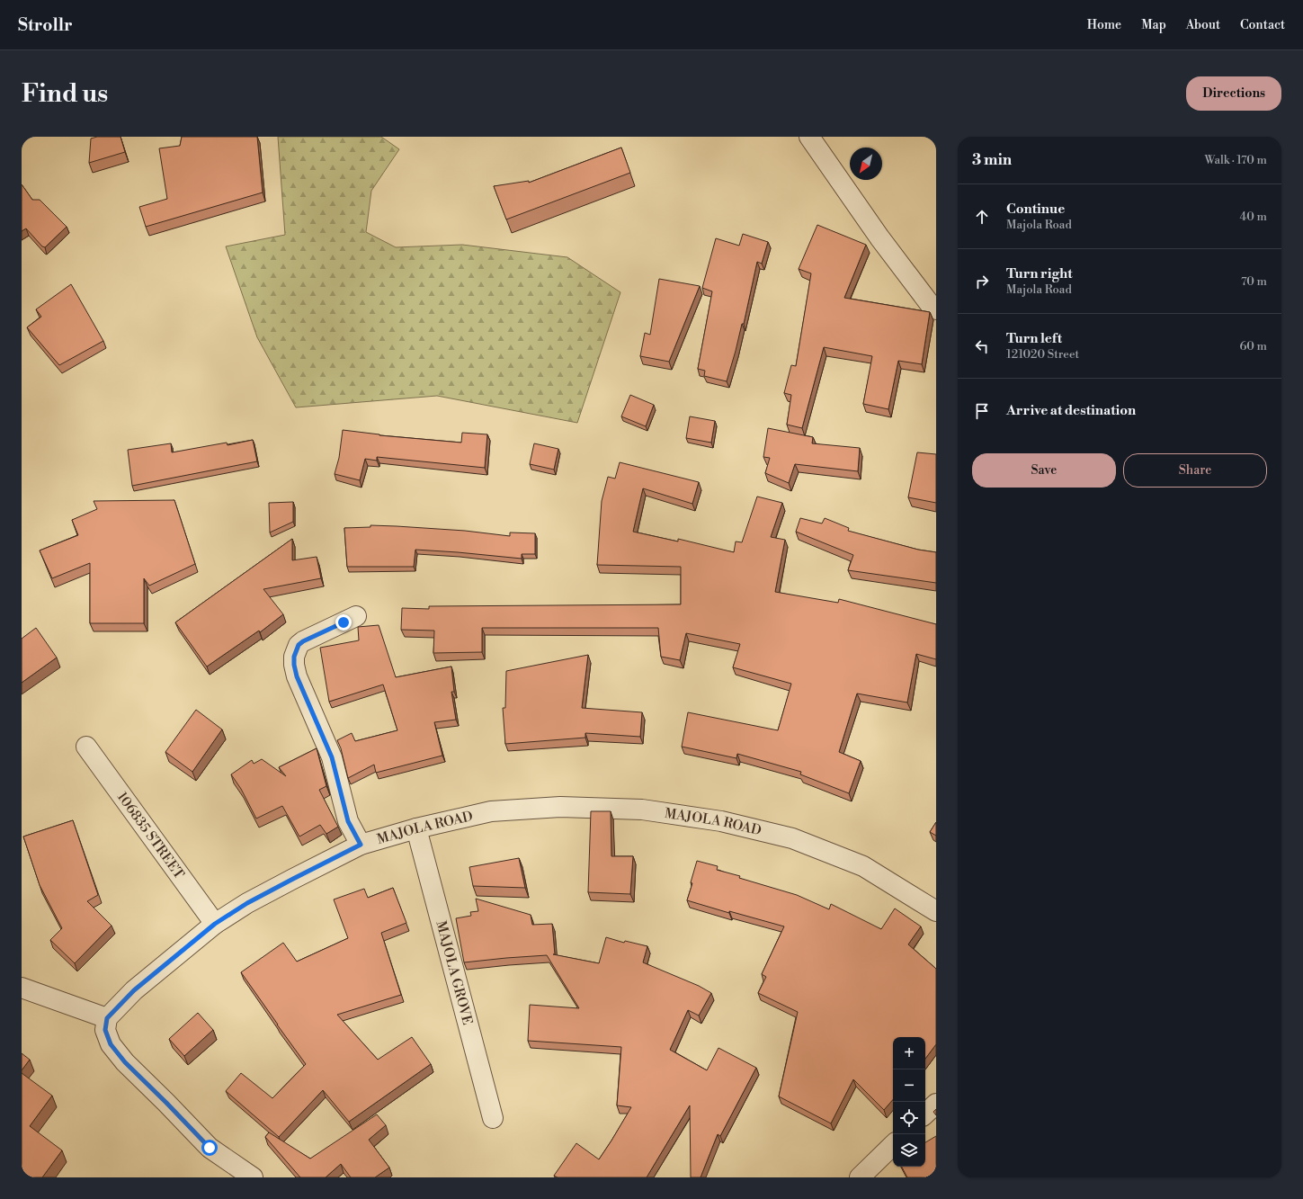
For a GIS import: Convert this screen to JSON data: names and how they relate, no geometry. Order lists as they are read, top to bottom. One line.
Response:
{"streets":{"street":["MAJOLA ROAD","106835 STREET","MAJOLA GROVE"]},"crossings":[["MAJOLA ROAD","106835 STREET"],["MAJOLA ROAD","MAJOLA GROVE"]],"north":"bottom left","page":{"header":"Strollr","nav":["Home","Map","About","Contact"],"buttons":["Directions",["Save","Share"]],"title":"Find us","heading":["3 min","Walk · 170 m"],"list":[["Continue","Majola Road","40 m"],["Turn right","Majola Road","70 m"],["Turn left","121020 Street","60 m"],"Arrive at destination"],"map_buttons":["+","−"]}}
